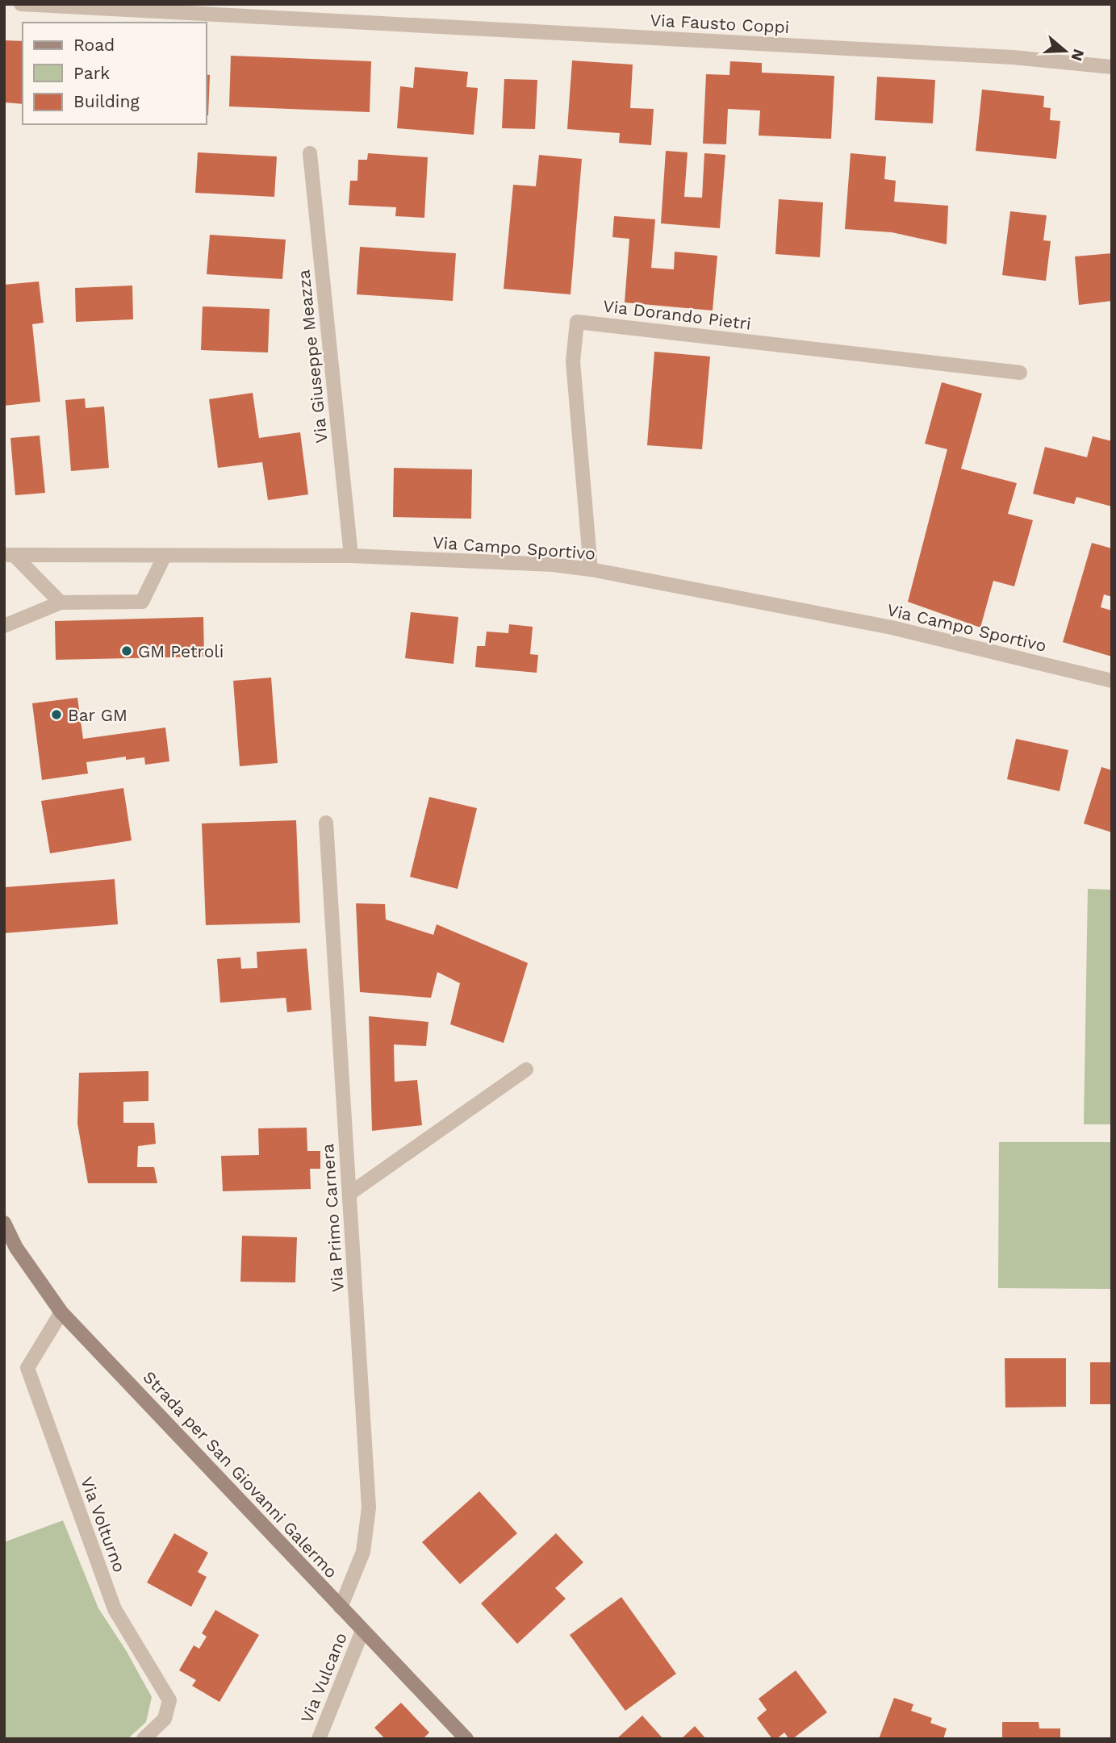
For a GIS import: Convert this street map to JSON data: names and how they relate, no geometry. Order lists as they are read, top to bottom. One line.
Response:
{"streets":{"main road":["Strada per San Giovanni Galermo"],"street":["Via Fausto Coppi","Via Dorando Pietri","Via Giuseppe Meazza","Via Campo Sportivo","Via Primo Carnera","Via Volturno","Via Vulcano"]},"crossings":[["Via Dorando Pietri","Via Campo Sportivo"],["Via Giuseppe Meazza","Via Campo Sportivo"],["Via Primo Carnera","Strada per San Giovanni Galermo"],["Strada per San Giovanni Galermo","Via Volturno"],["Strada per San Giovanni Galermo","Via Vulcano"]],"places":["GM Petroli","Bar GM"],"legend":["Road","Park","Building"],"north":"right"}
